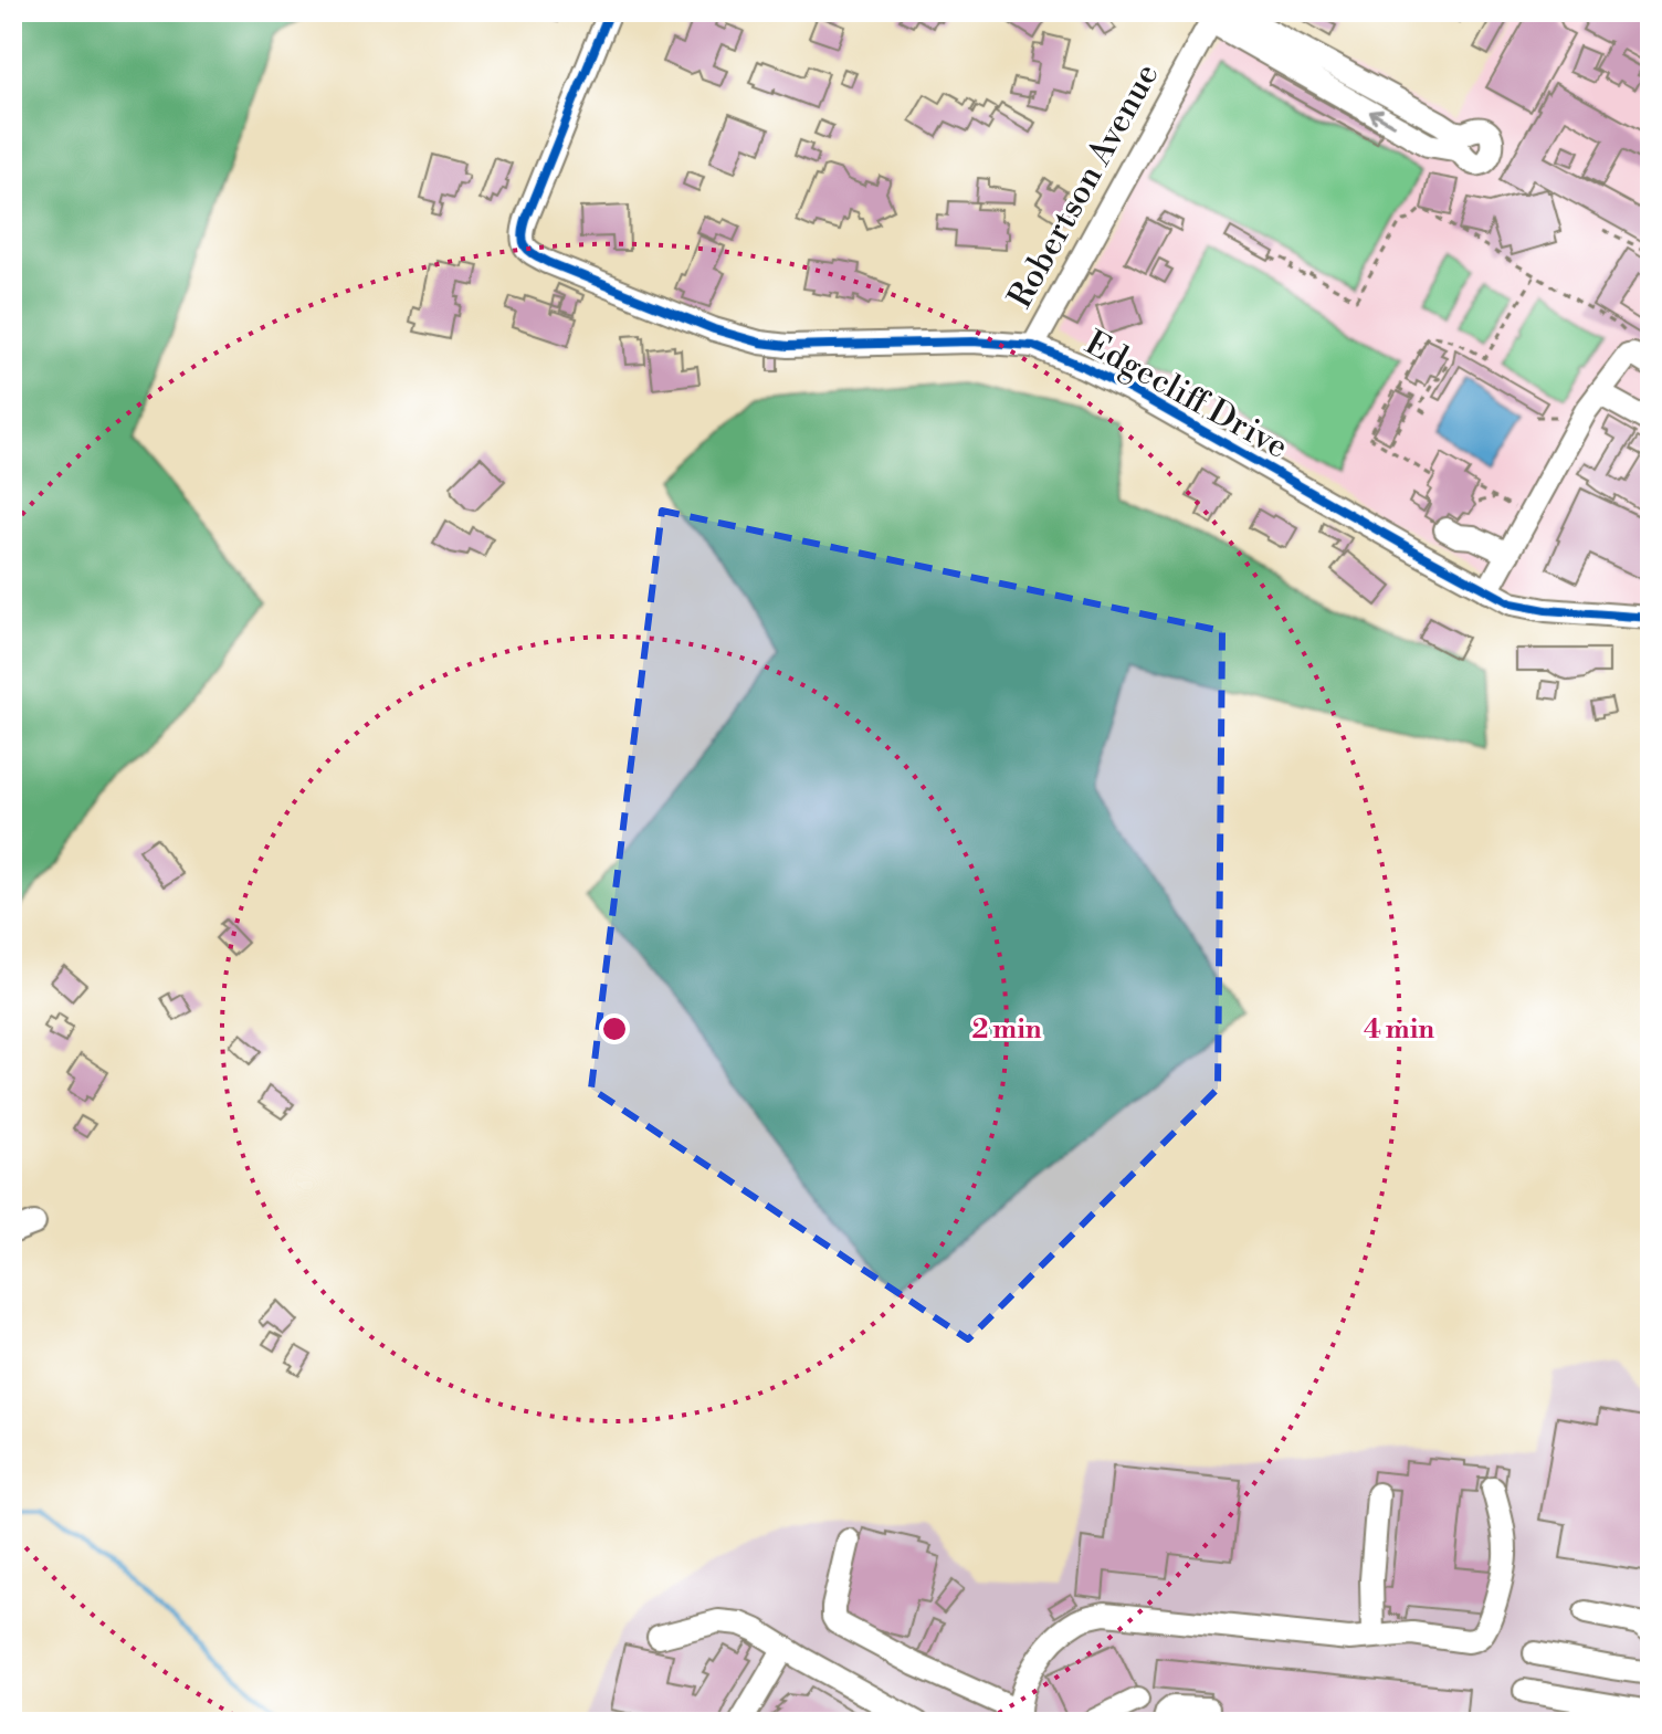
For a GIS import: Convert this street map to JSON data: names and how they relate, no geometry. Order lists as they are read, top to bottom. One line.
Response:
{"streets":{"street":["Robertson Avenue","Edgecliff Drive"]},"crossings":[["Robertson Avenue","Edgecliff Drive"]],"rings":["2 min","4 min"]}
